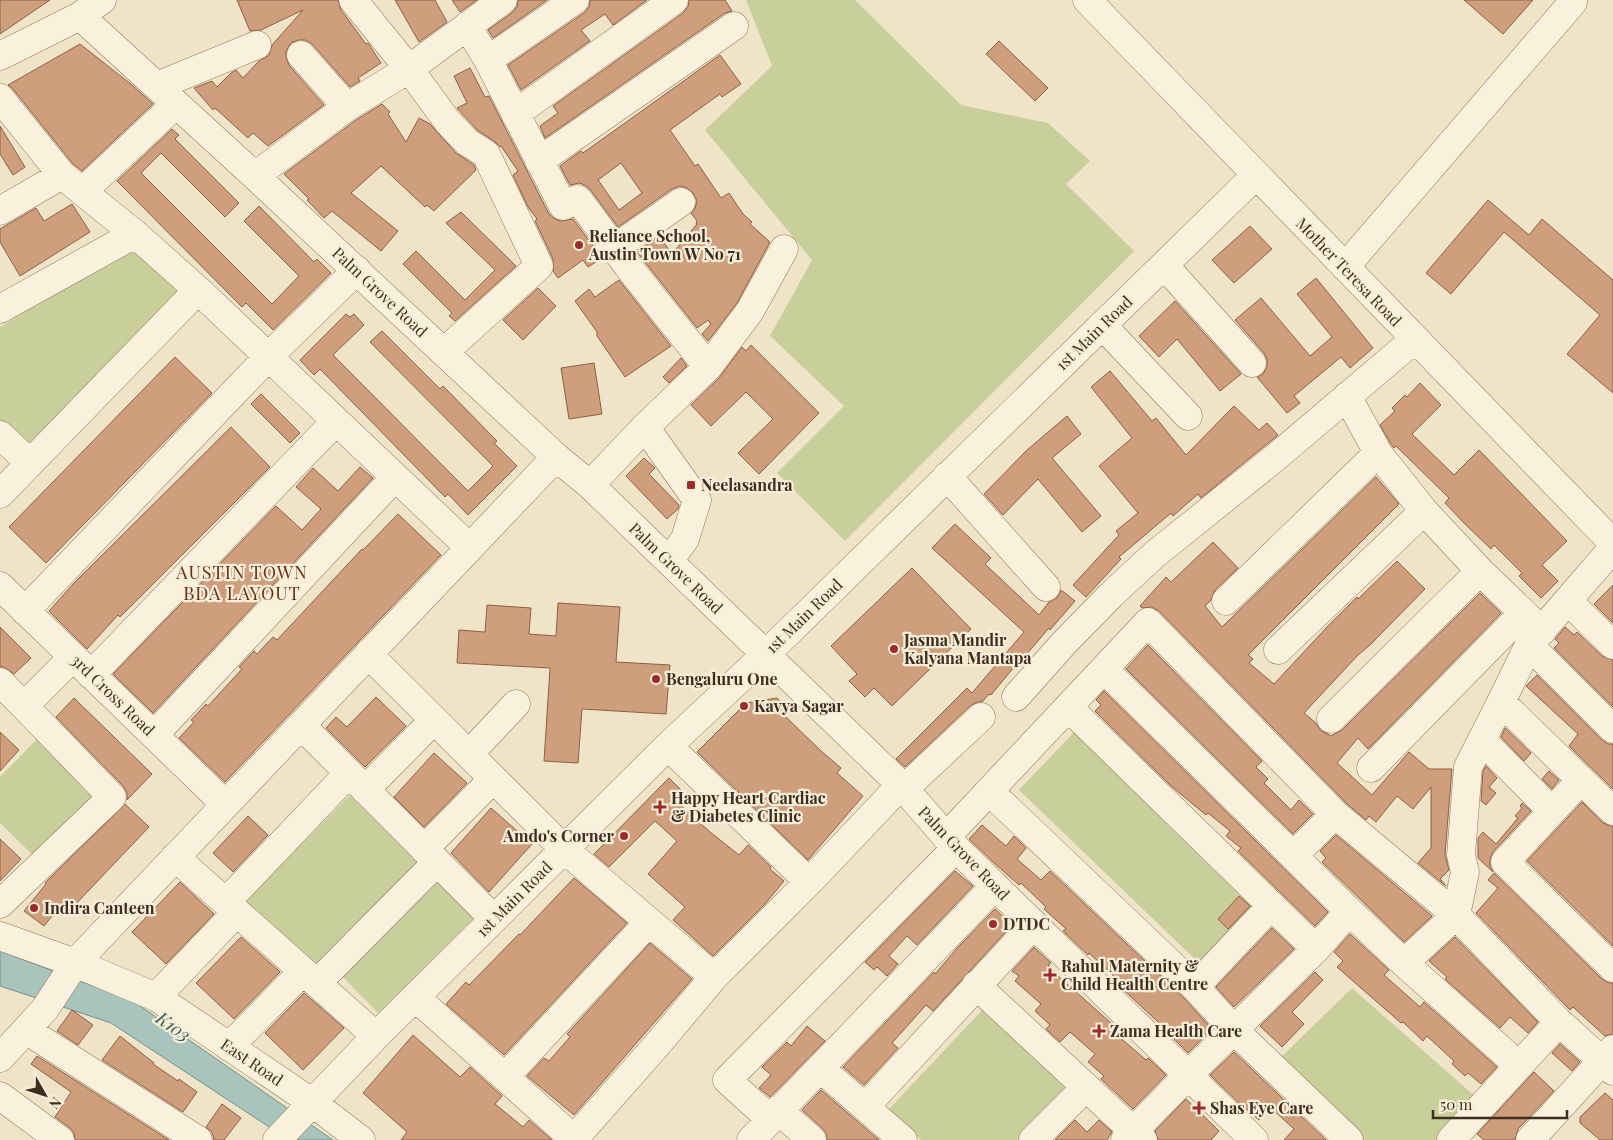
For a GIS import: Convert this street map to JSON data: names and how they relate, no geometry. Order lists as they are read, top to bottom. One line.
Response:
{"streets":{"street":["Mother Teresa Road","Palm Grove Road","1st Main Road","3rd Cross Road","East Road"]},"crossings":[["Mother Teresa Road","1st Main Road"],["Palm Grove Road","1st Main Road"],["1st Main Road","East Road"]],"districts":["AUSTIN TOWN BDA LAYOUT"],"water":["K103"],"places":{"other":["Reliance School, Austin Town W No 71","Jasma Mandir Kalyana Mantapa","Bengaluru One","Kavya Sagar","Amdo's Corner","Indira Canteen","DTDC"],"transit":["Neelasandra"],"health":["Happy Heart Cardiac & Diabetes Clinic","Rahul Maternity & Child Health Centre","Zama Health Care","Shas Eye Care"]},"scale_bar":"50 m","north":"bottom right"}
